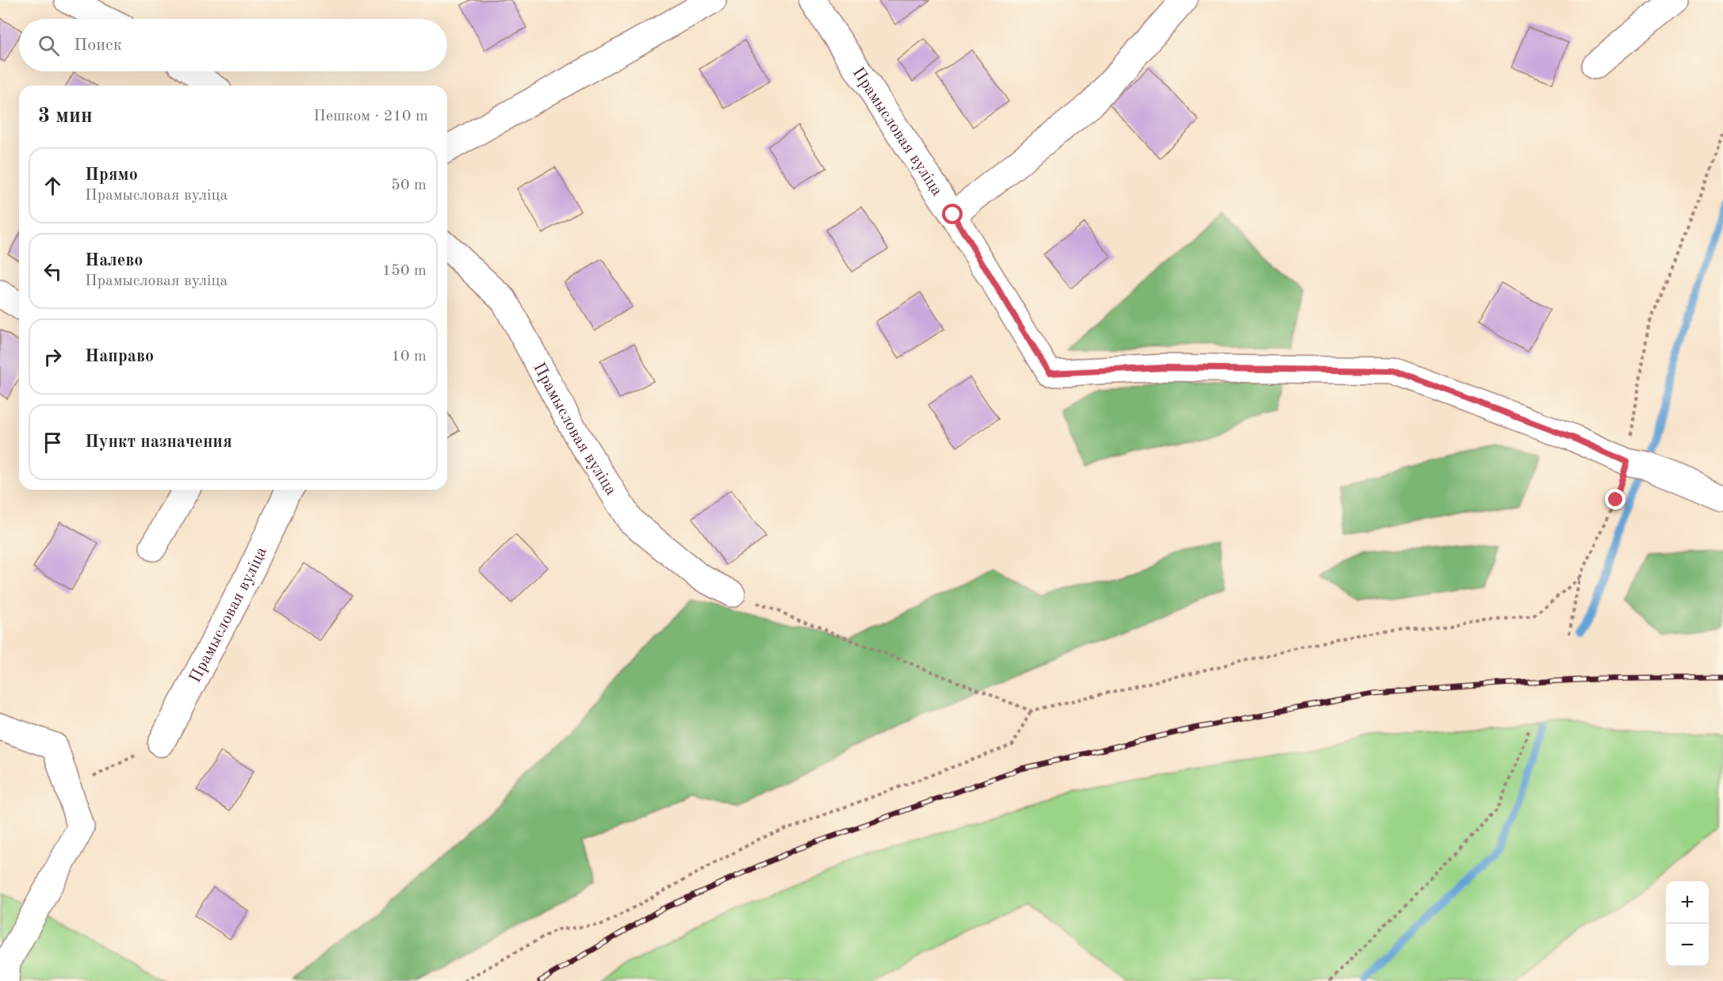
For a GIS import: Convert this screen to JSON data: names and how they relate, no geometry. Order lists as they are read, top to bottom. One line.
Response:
{"streets":{"street":["Прамысловая вуліца"]},"page":{"search":"Поиск","heading":["3 мин","Пешком · 210 m"],"list":[["Прямо","Прамысловая вуліца","50 m"],["Налево","Прамысловая вуліца","150 m"],["Направо","10 m"],"Пункт назначения"],"map_buttons":["+","−"]}}
